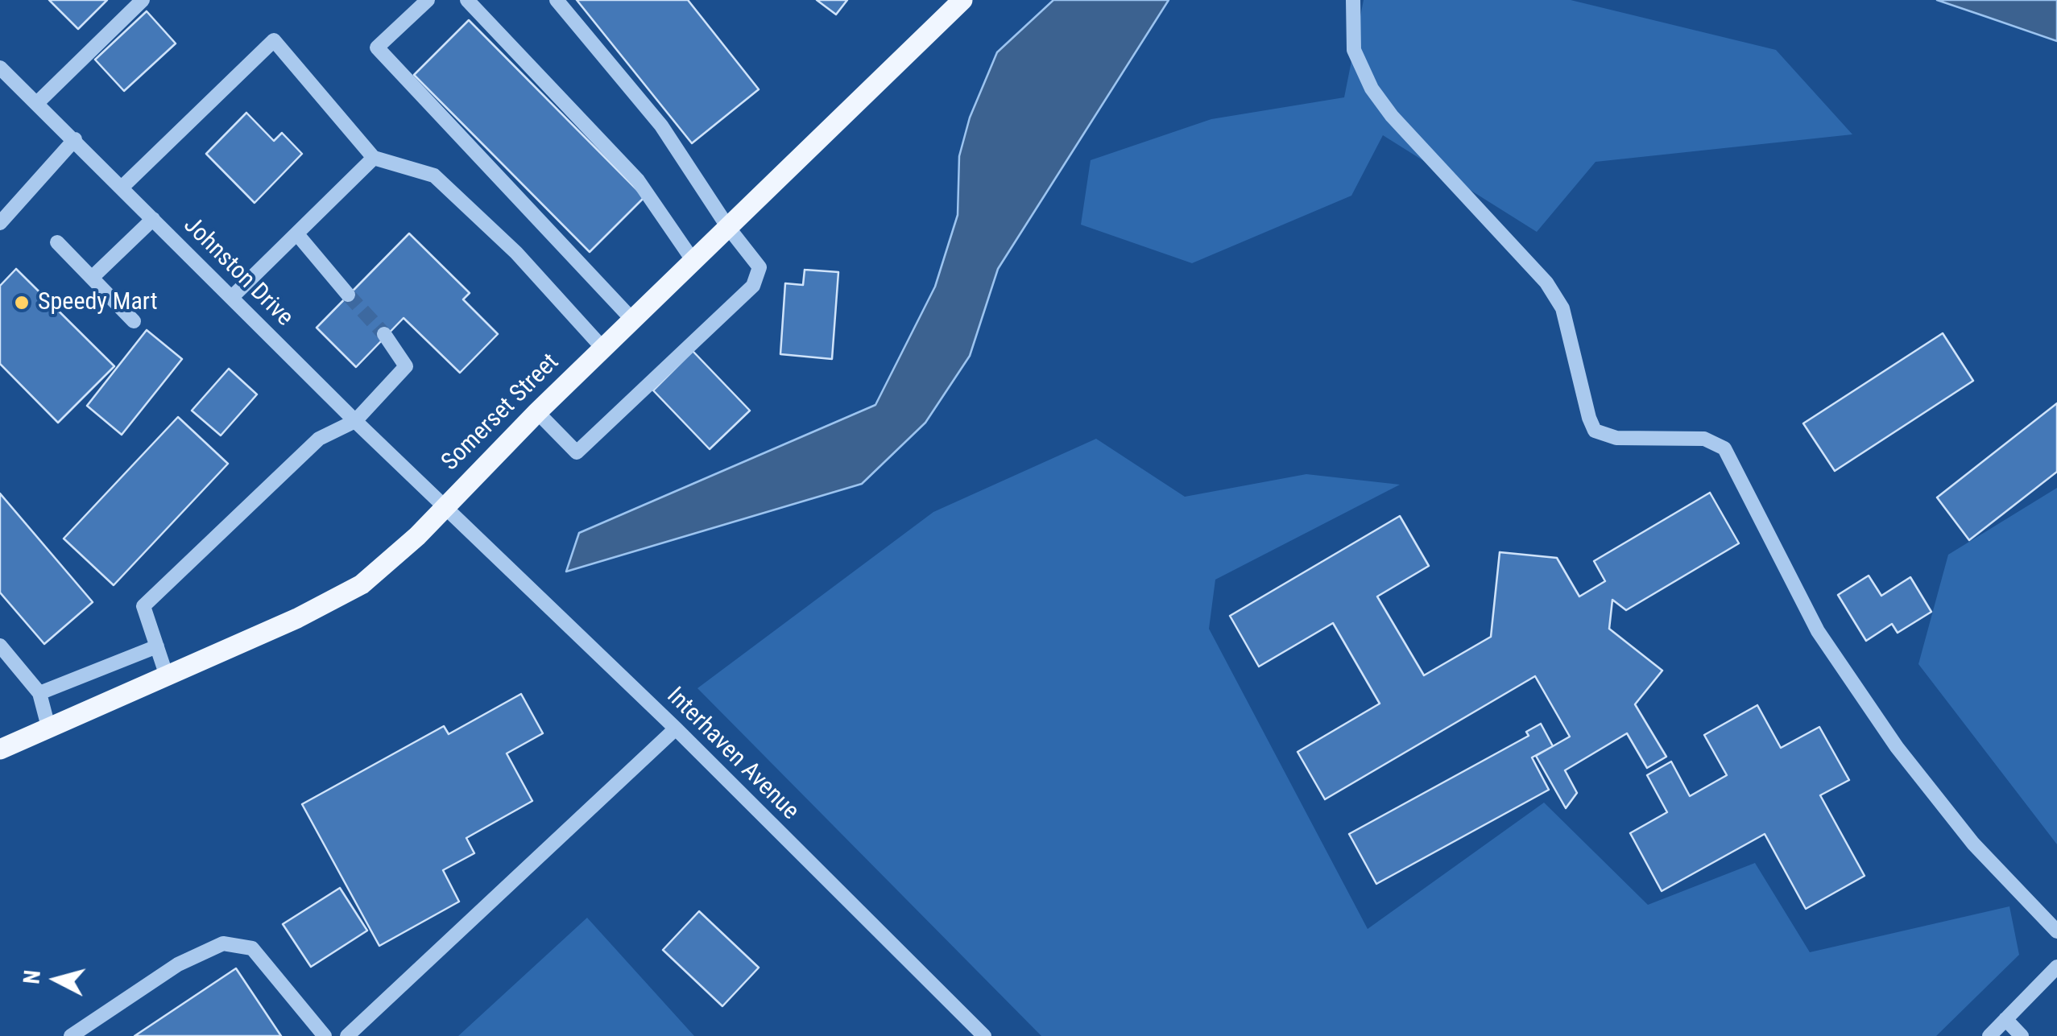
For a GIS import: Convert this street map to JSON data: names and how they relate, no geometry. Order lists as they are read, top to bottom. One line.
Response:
{"streets":{"main road":["Somerset Street"],"street":["Johnston Drive","Interhaven Avenue"]},"crossings":[["Johnston Drive","Somerset Street"],["Johnston Drive","Interhaven Avenue"],["Somerset Street","Interhaven Avenue"]],"places":["Speedy Mart"],"north":"left"}
